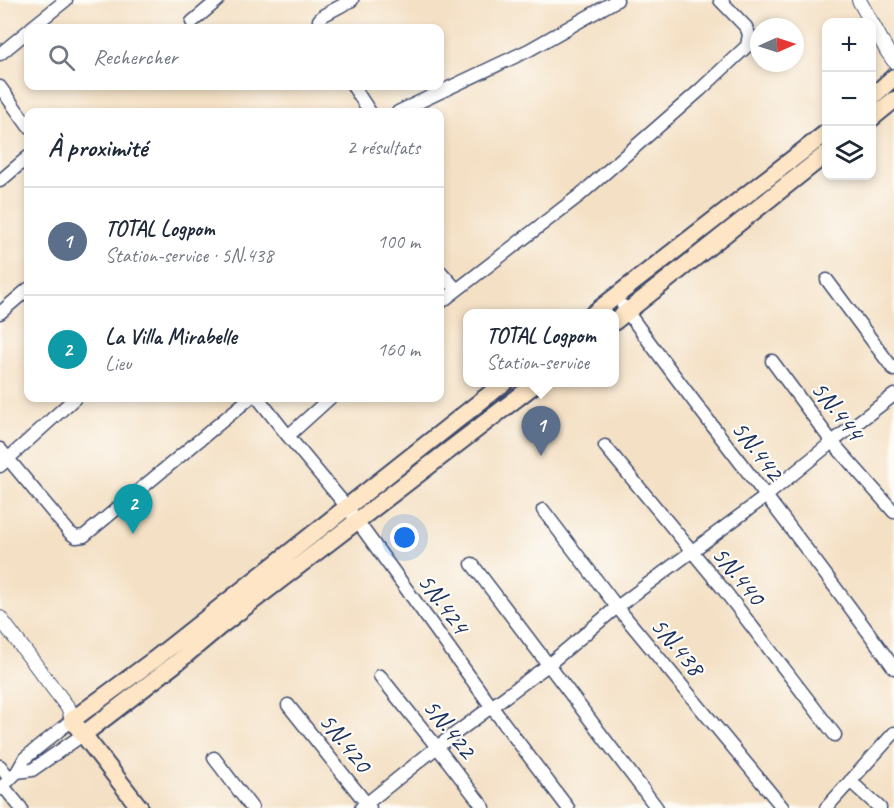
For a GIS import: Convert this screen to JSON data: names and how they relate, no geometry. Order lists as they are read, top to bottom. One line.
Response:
{"streets":{"street":["5N.444","5N.442","5N.440","5N.424","5N.438","5N.422","5N.420"]},"north":"right","page":{"map_buttons":["+","−"],"search":"Rechercher","heading":["À proximité","2 résultats"],"list":[{"mark":"1","name":"TOTAL Logpom","note":"Station-service · 5N.438","value":"100 m"},{"mark":"2","name":"La Villa Mirabelle","note":"Lieu","value":"160 m"}],"popup":["TOTAL Logpom","Station-service"],"pins":["1","2"]}}
